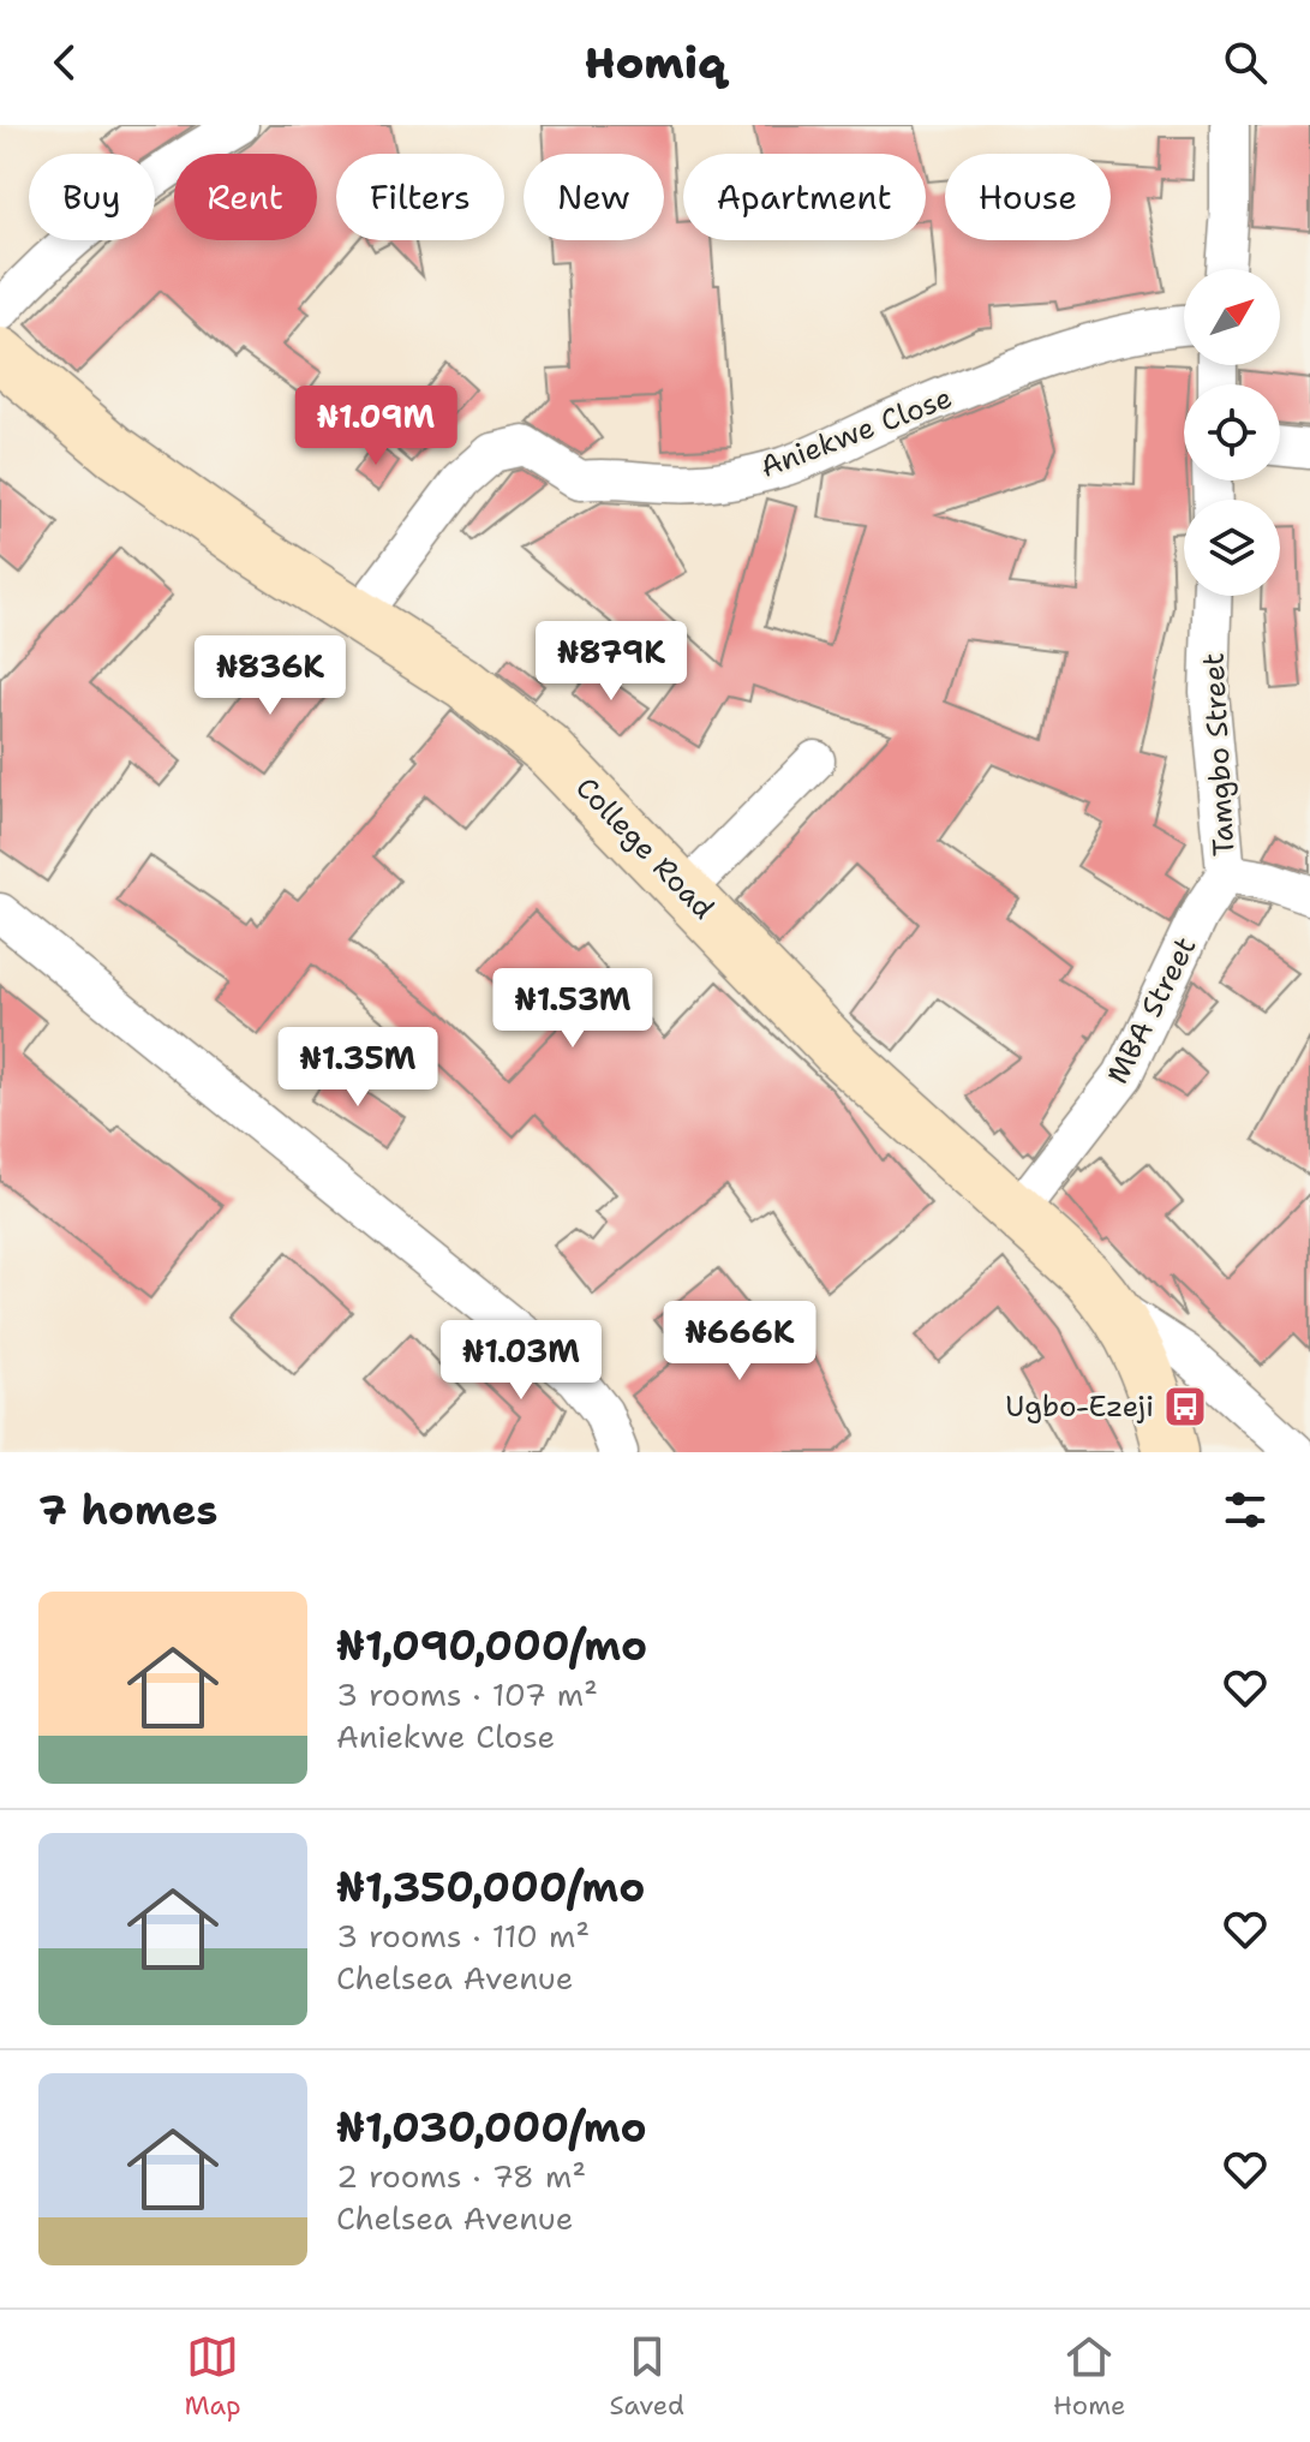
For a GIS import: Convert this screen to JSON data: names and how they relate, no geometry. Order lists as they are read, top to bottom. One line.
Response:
{"streets":{"main road":["College Road"],"street":["Aniekwe Close","Tamgbo Street","MBA Street"]},"crossings":[["Aniekwe Close","College Road"],["Tamgbo Street","MBA Street"],["College Road","MBA Street"]],"places":{"bus stop":["Ugbo-Ezeji"]},"north":"top right","page":{"header":"Homiq","chip":["Buy","Rent","Filters","New","Apartment","House"],"price":["₦1.09M","₦879K","₦836K","₦1.53M","₦1.35M","₦666K","₦1.03M"],"heading":"7 homes","list":[{"name":"₦1,090,000/mo","note":"3 rooms · 107 m² · Aniekwe Close"},{"name":"₦1,350,000/mo","note":"3 rooms · 110 m² · Chelsea Avenue"},{"name":"₦1,030,000/mo","note":"2 rooms · 78 m² · Chelsea Avenue"}],"tabs":["Map","Saved","Home"]}}
